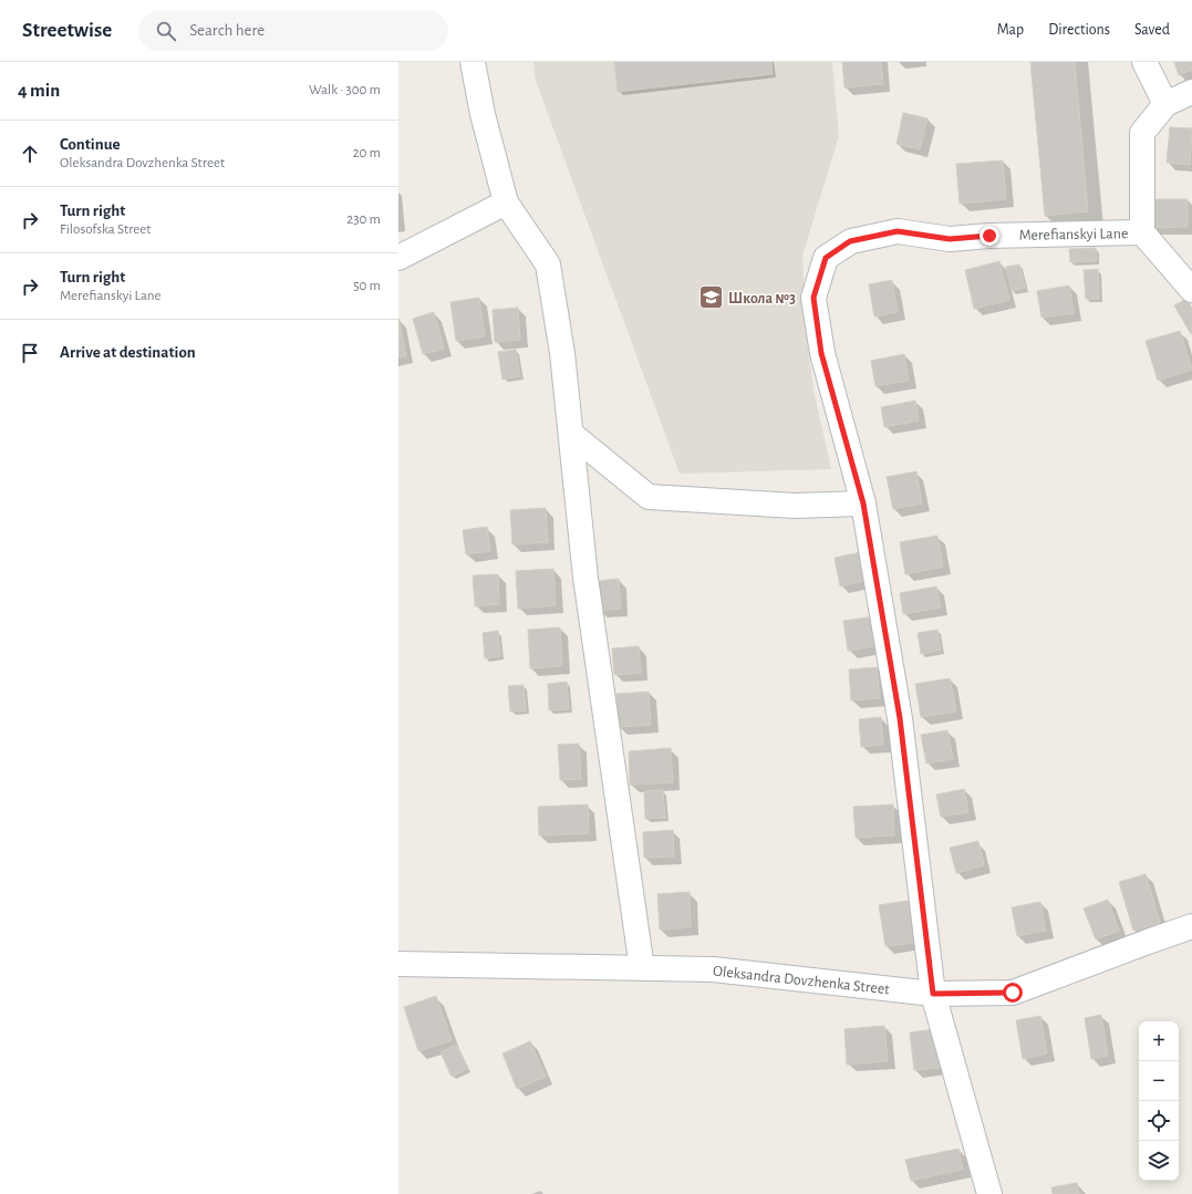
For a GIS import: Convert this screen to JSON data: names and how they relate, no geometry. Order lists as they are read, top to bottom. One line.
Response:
{"streets":{"street":["Merefianskyi Lane","Oleksandra Dovzhenka Street"]},"places":{"school or university":["Школа №3"]},"page":{"header":"Streetwise","search":"Search here","nav":["Map","Directions","Saved"],"heading":["4 min","Walk · 300 m"],"list":[["Continue","Oleksandra Dovzhenka Street","20 m"],["Turn right","Filosofska Street","230 m"],["Turn right","Merefianskyi Lane","50 m"],"Arrive at destination"],"map_buttons":["+","−"]}}
